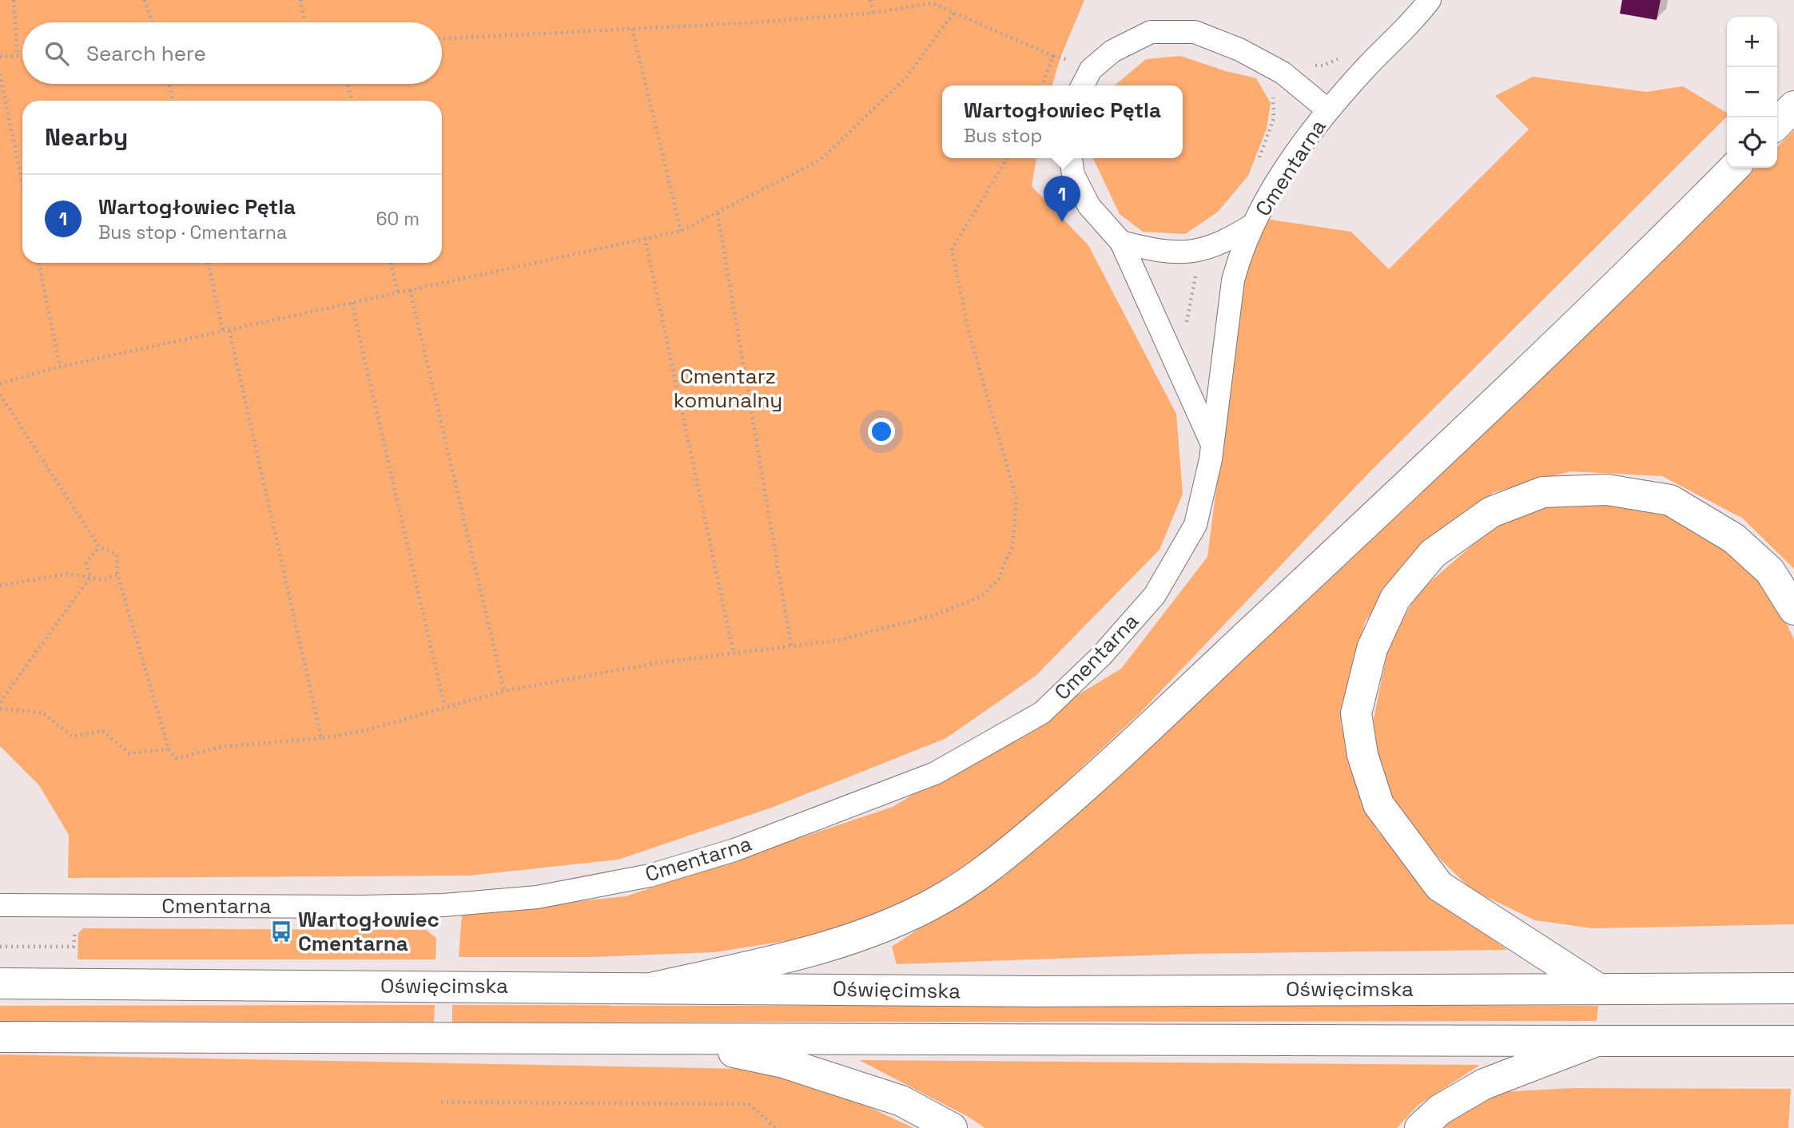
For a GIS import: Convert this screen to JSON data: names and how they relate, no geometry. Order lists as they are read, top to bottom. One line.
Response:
{"streets":{"main road":["Oświęcimska"],"street":["Cmentarna"]},"parks":["Cmentarz komunalny"],"places":{"bus stop":["Wartogłowiec Cmentarna"]},"page":{"map_buttons":["+","−"],"search":"Search here","popup":["Wartogłowiec Pętla","Bus stop"],"heading":"Nearby","list":[{"mark":"1","name":"Wartogłowiec Pętla","note":"Bus stop · Cmentarna","value":"60 m"}],"pins":"1"}}
